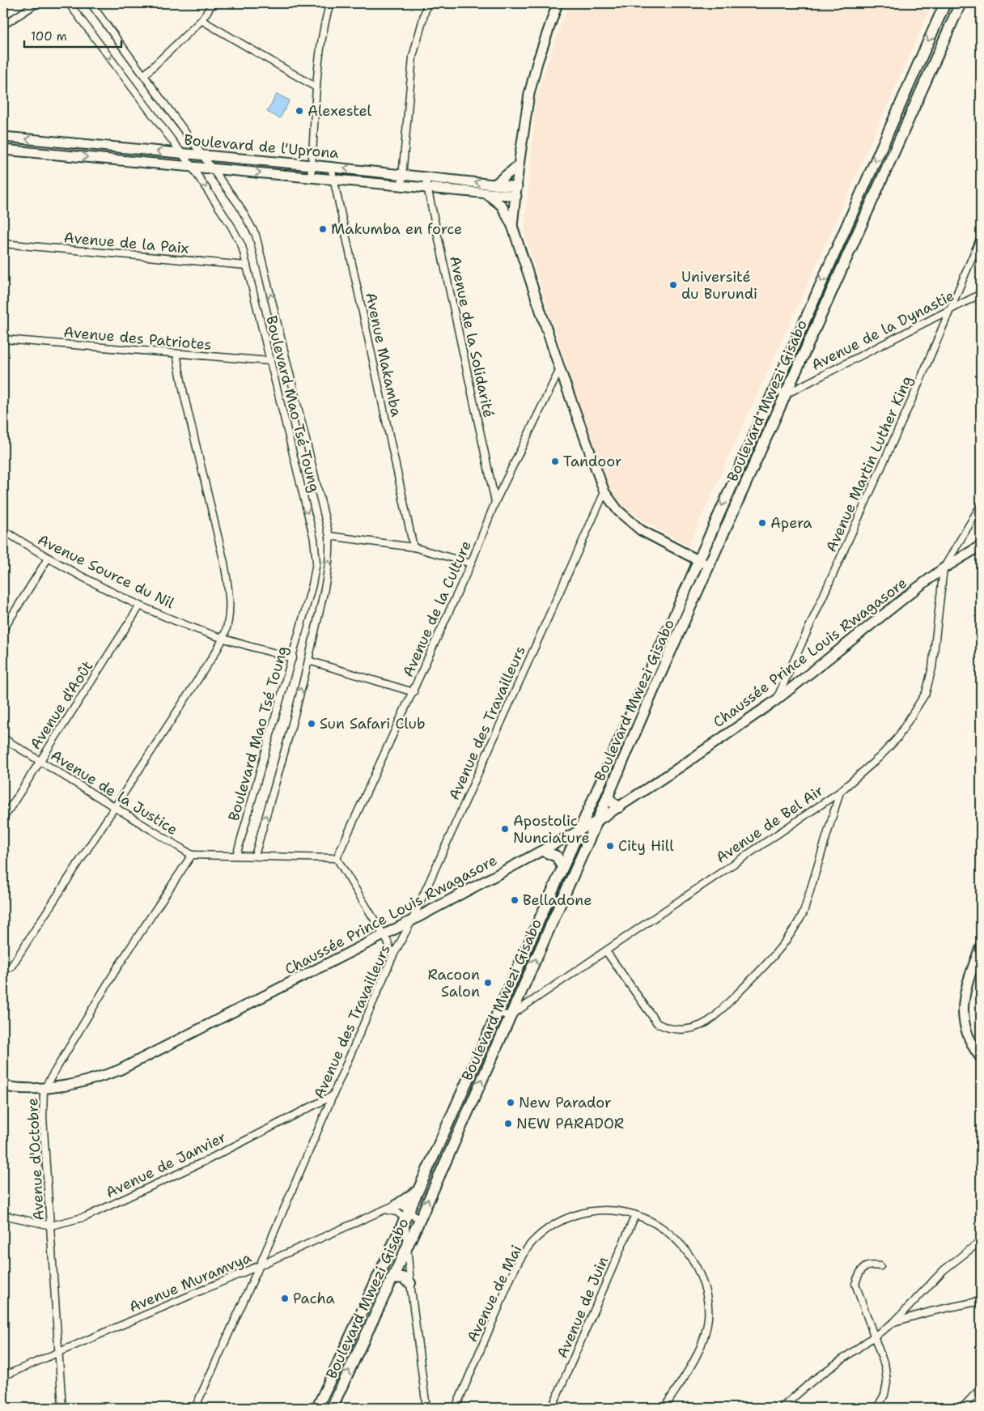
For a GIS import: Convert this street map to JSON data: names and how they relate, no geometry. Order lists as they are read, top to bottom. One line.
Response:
{"streets":{"main road":["Boulevard Mwezi Gisabo"],"street":["Boulevard de l'Uprona","Avenue de la Paix","Avenue de la Dynastie","Avenue de la Solidarité","Avenue des Patriotes","Avenue Makamba","Boulevard Mao Tsé Toung","Avenue Martin Luther King","Avenue Source du Nil","Avenue de la Culture","Chaussée Prince Louis Rwagasore","Avenue d'Août","Avenue des Travailleurs","Avenue de la Justice","Avenue de Bel Air","Avenue d'Octobre","Avenue de Janvier","Avenue Muramvya","Avenue de Mai","Avenue de Juin"]},"crossings":[["Boulevard de l'Uprona","Avenue de la Solidarité"],["Boulevard de l'Uprona","Avenue Makamba"],["Boulevard de l'Uprona","Boulevard Mao Tsé Toung"],["Avenue de la Paix","Boulevard Mao Tsé Toung"],["Avenue de la Dynastie","Boulevard Mwezi Gisabo"],["Avenue de la Dynastie","Avenue Martin Luther King"],["Avenue de la Solidarité","Avenue de la Culture"],["Avenue des Patriotes","Boulevard Mao Tsé Toung"],["Boulevard Mwezi Gisabo","Chaussée Prince Louis Rwagasore"],["Boulevard Mwezi Gisabo","Avenue de Bel Air"],["Boulevard Mao Tsé Toung","Avenue Source du Nil"],["Avenue Martin Luther King","Chaussée Prince Louis Rwagasore"],["Avenue Source du Nil","Avenue d'Août"],["Chaussée Prince Louis Rwagasore","Avenue des Travailleurs"],["Chaussée Prince Louis Rwagasore","Avenue de Bel Air"],["Chaussée Prince Louis Rwagasore","Avenue d'Octobre"],["Avenue d'Août","Avenue de la Justice"],["Avenue des Travailleurs","Avenue de Janvier"],["Avenue des Travailleurs","Avenue Muramvya"],["Avenue de la Justice","Avenue d'Octobre"],["Avenue d'Octobre","Avenue de Janvier"],["Avenue d'Octobre","Avenue Muramvya"],["Avenue de Mai","Avenue de Juin"]],"places":["Alexestel","Makumba en force","Université du Burundi","Tandoor","Apera","Sun Safari Club","Apostolic Nunciature","City Hill","Belladone","Racoon Salon","New Parador","NEW PARADOR","Pacha"],"scale_bar":"100 m"}
